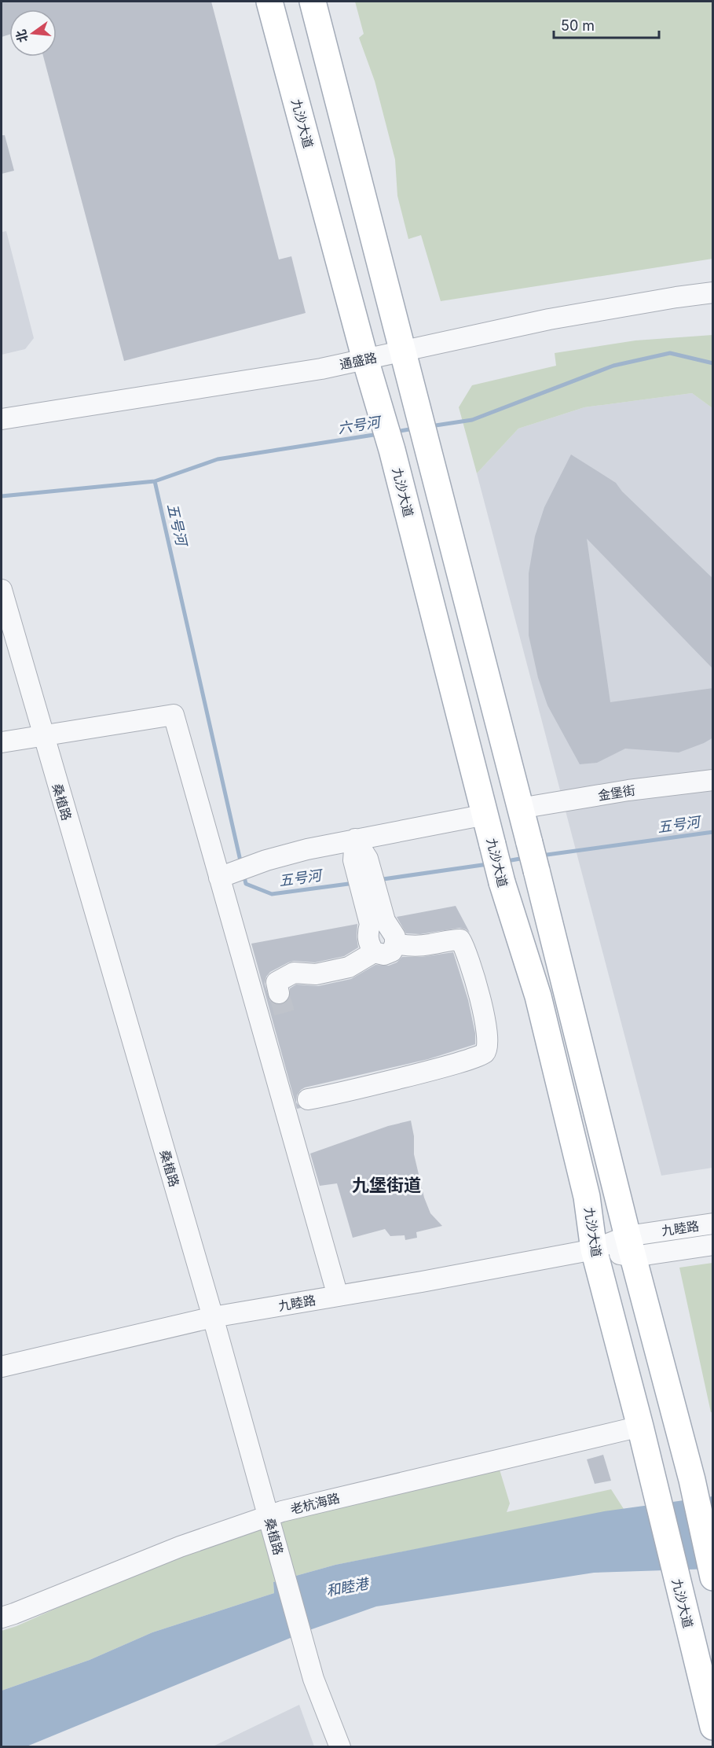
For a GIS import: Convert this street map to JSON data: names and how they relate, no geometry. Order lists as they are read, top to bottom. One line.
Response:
{"streets":{"main road":["九沙大道"],"street":["通盛路","金堡街","桑植路","九睦路","老杭海路"]},"crossings":[["九沙大道","通盛路"],["九沙大道","九睦路"],["九沙大道","老杭海路"],["桑植路","九睦路"],["桑植路","老杭海路"]],"districts":["九堡街道"],"water":["六号河","五号河","和睦港"],"scale_bar":"50 m","north":"left"}
